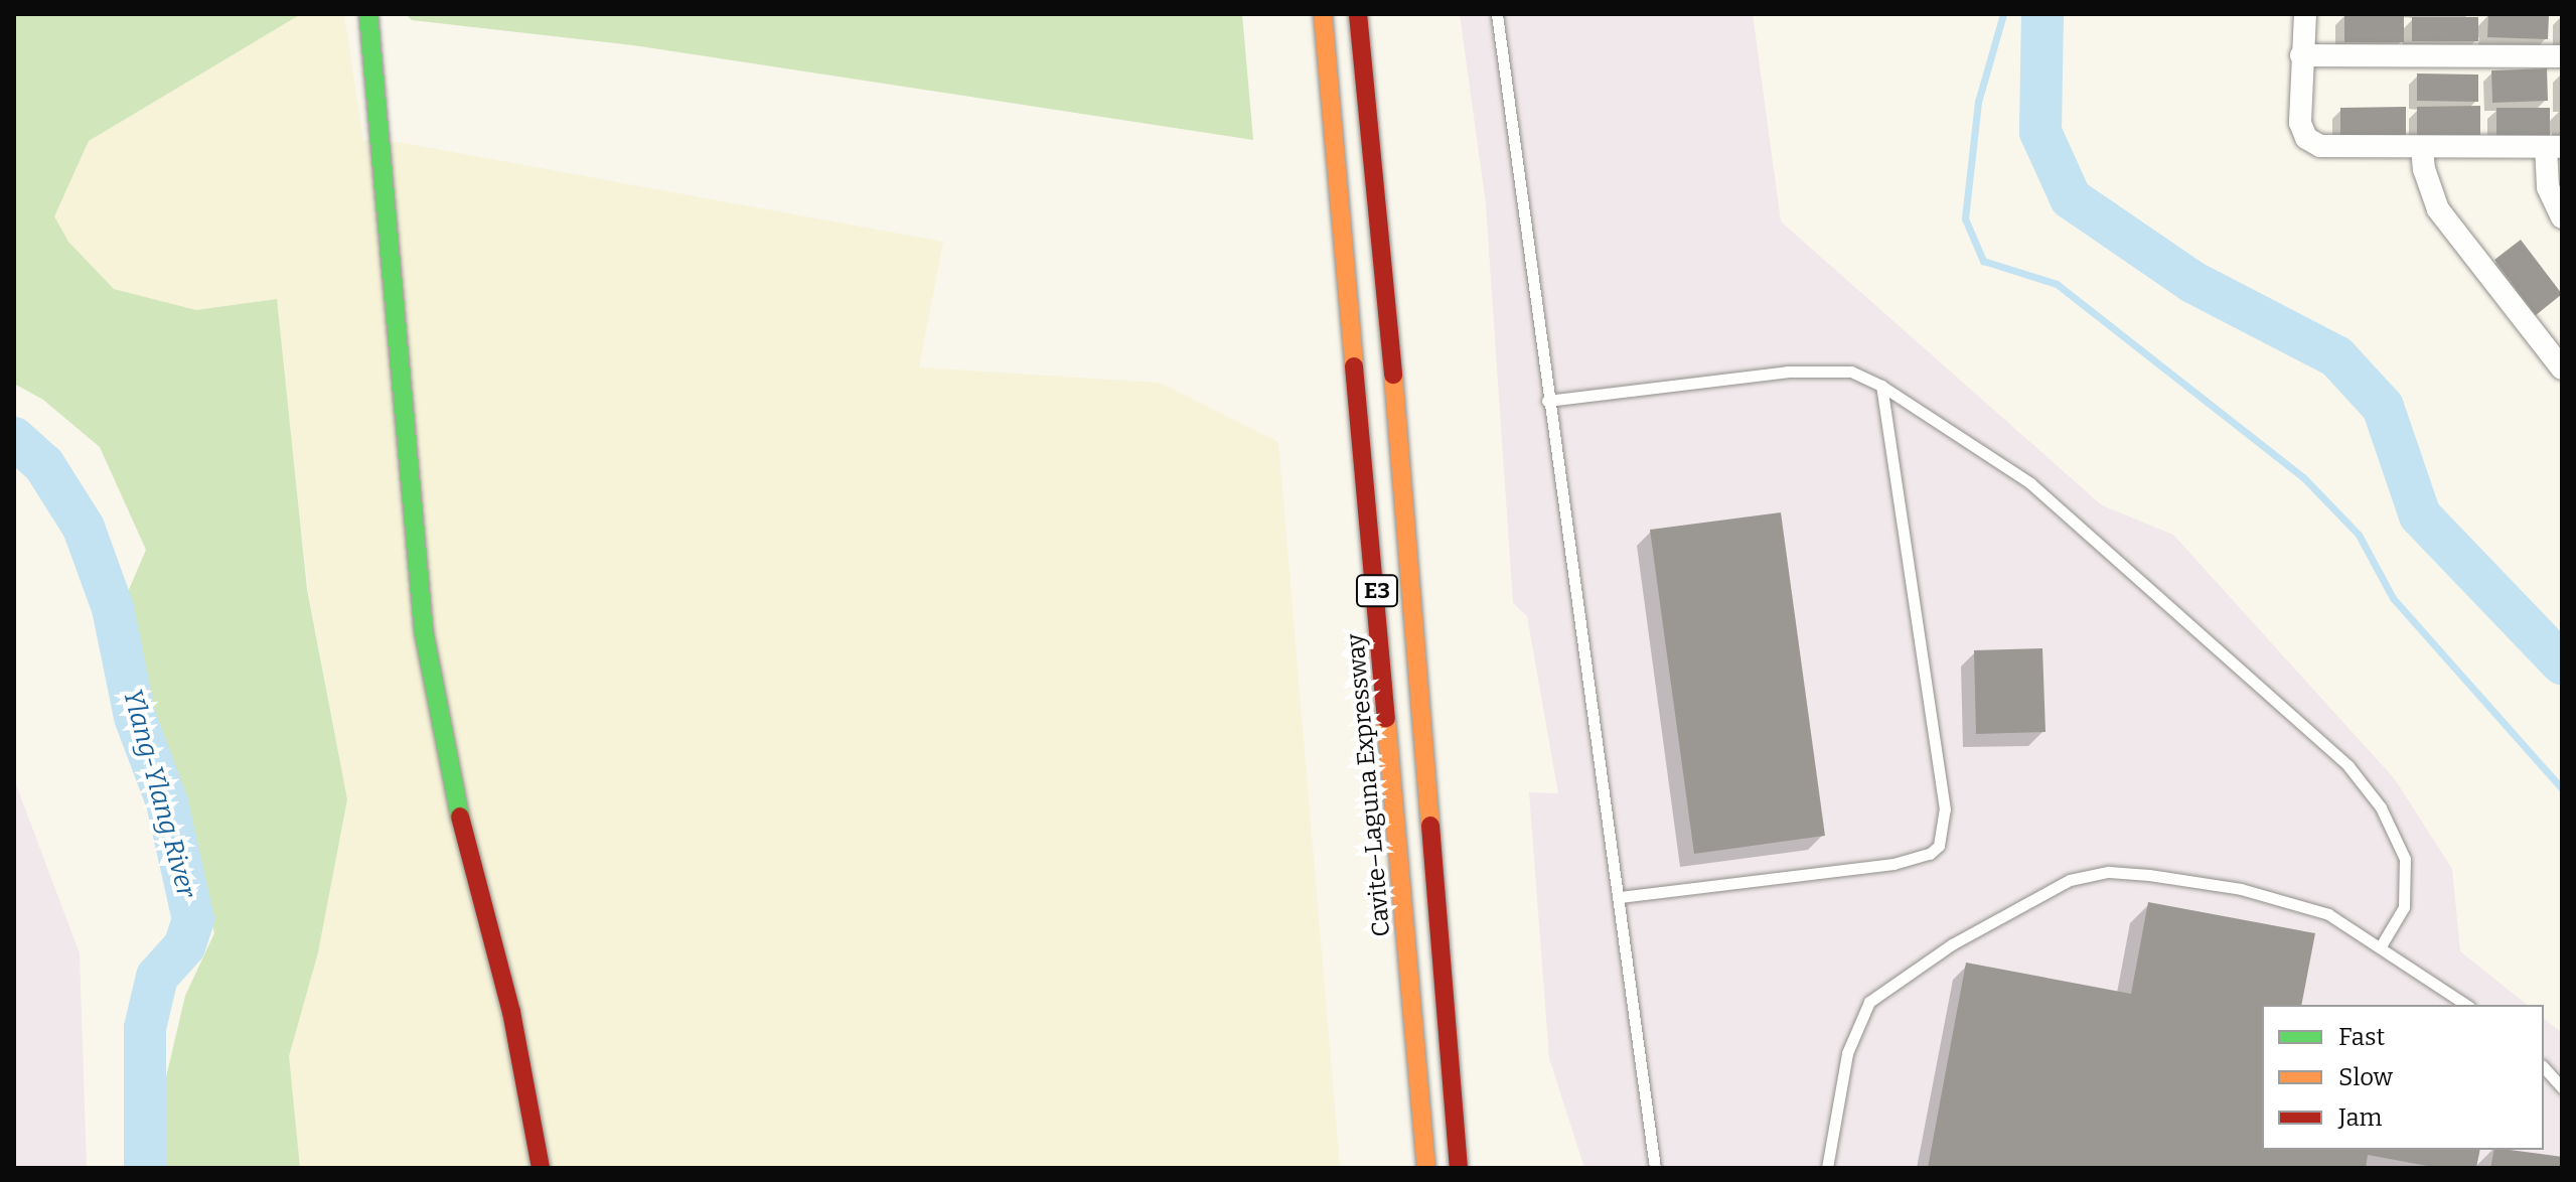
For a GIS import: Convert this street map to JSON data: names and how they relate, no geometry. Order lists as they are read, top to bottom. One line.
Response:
{"streets":{"main road":["E3","Cavite–Laguna Expressway"]},"water":["Ylang-Ylang River"],"legend":["Fast","Slow","Jam"]}
